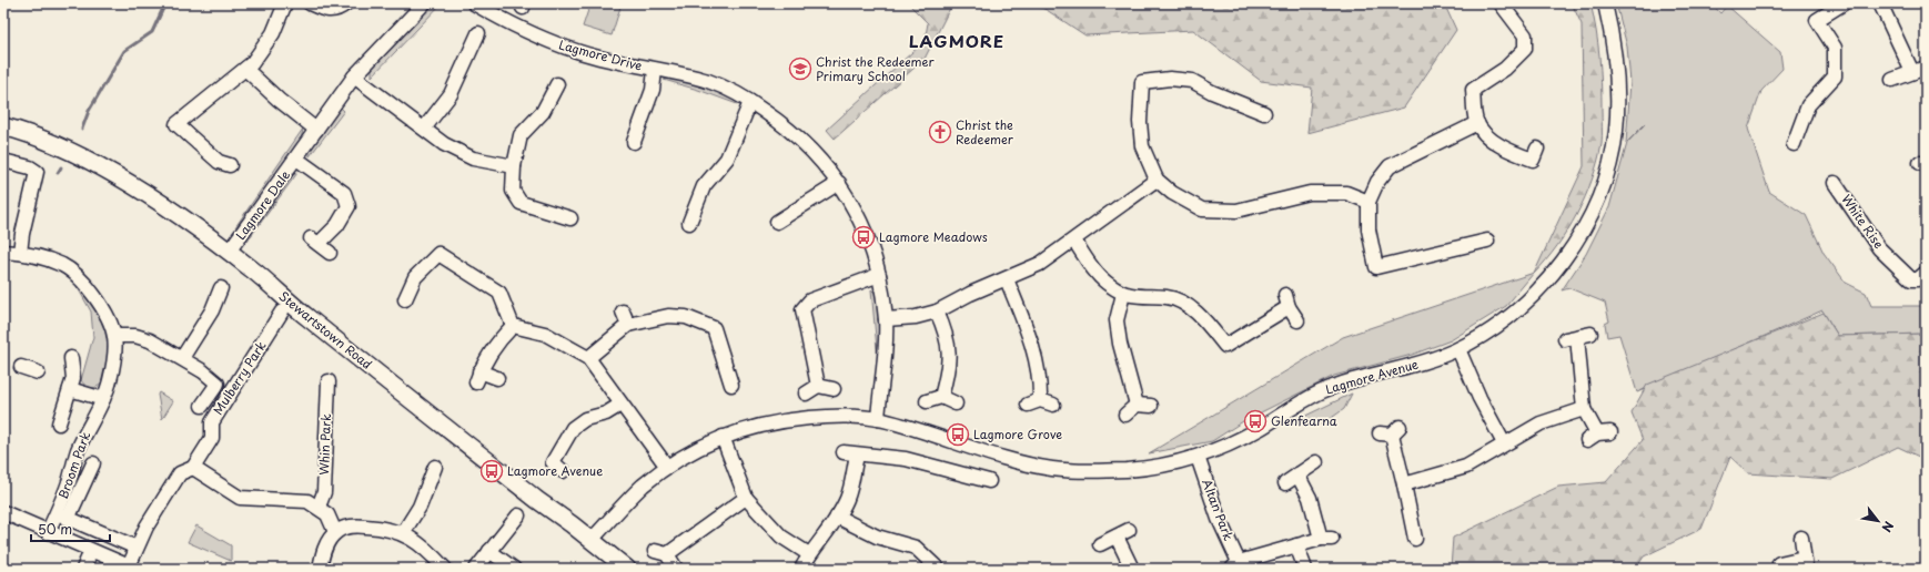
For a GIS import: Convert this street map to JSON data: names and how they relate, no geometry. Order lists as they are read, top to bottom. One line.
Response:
{"streets":{"main road":["Stewartstown Road"],"street":["Lagmore Drive","Lagmore Dale","White Rise","Lagmore Avenue","Mulberry Park","Whin Park","Broom Park","Altan Park"]},"crossings":[["Lagmore Drive","Lagmore Avenue"],["Lagmore Dale","Stewartstown Road"],["Stewartstown Road","Lagmore Avenue"],["Lagmore Avenue","Altan Park"],["Mulberry Park","Broom Park"]],"districts":["LAGMORE"],"places":{"school or university":["Christ the Redeemer Primary School"],"church":["Christ the Redeemer"],"bus stop":["Lagmore Meadows","Glenfearna","Lagmore Grove","Lagmore Avenue"]},"scale_bar":"50 m","north":"bottom right"}
